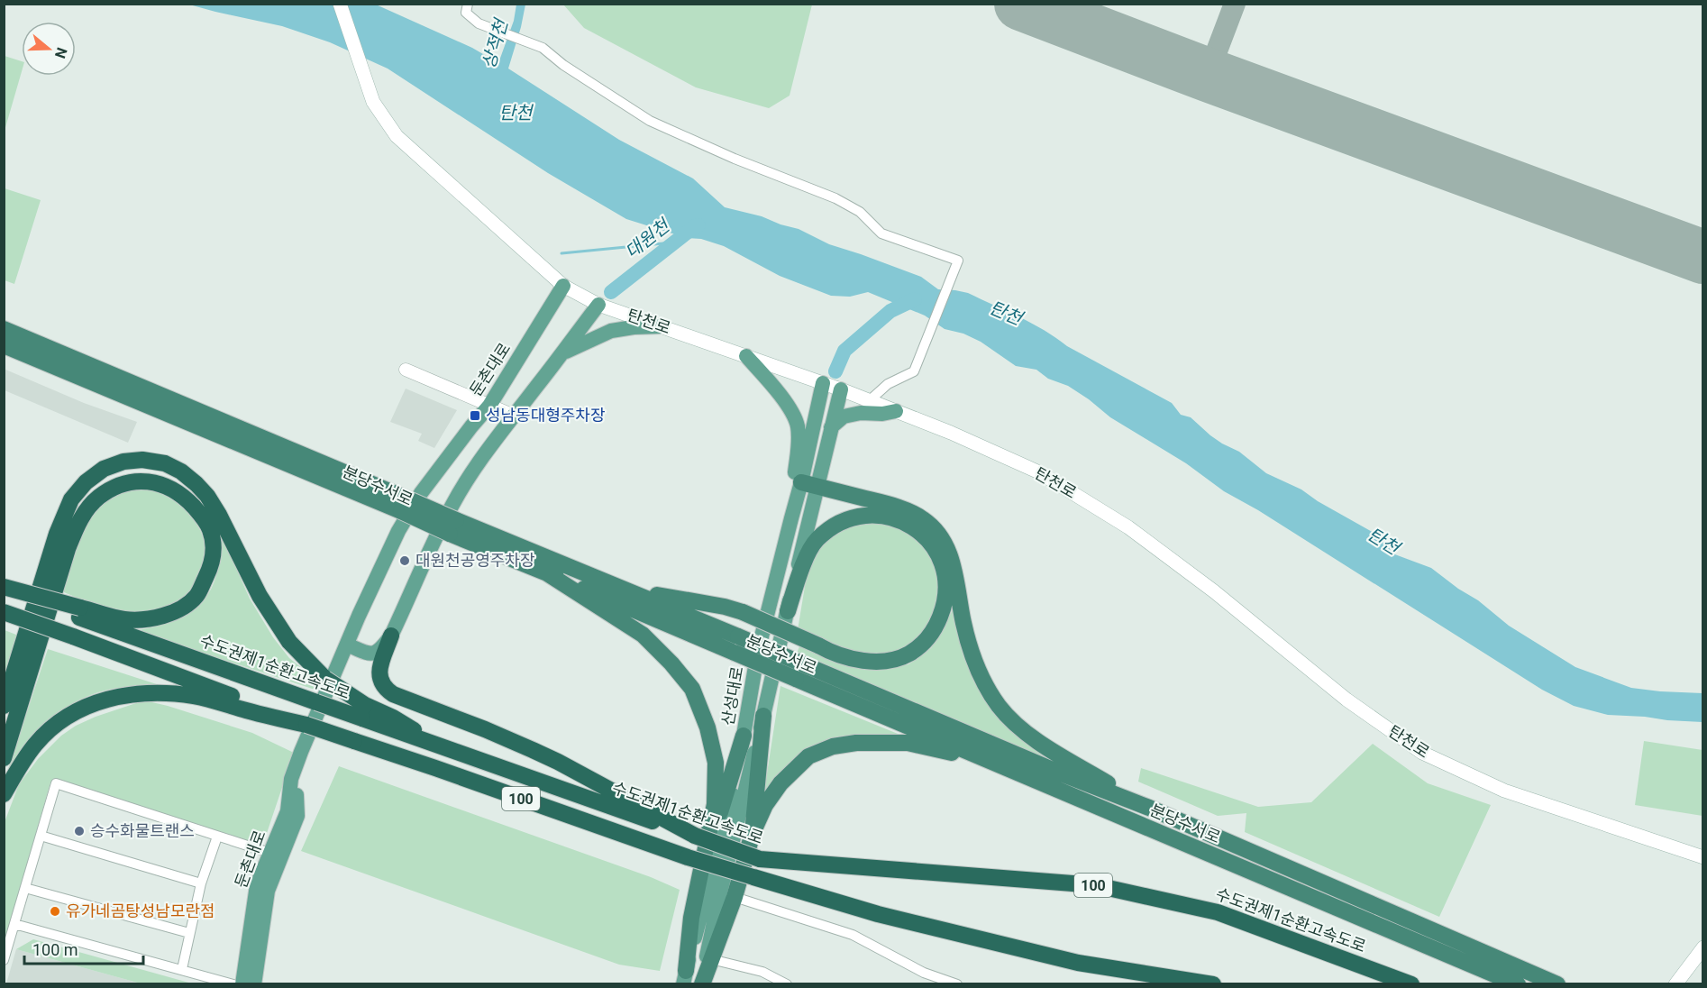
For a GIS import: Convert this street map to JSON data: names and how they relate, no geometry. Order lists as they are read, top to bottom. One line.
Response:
{"streets":{"highway":["분당수서로","수도권제1순환고속도로","100"],"main road":["탄천로","둔촌대로","산성대로"]},"crossings":[["탄천로","둔촌대로"],["탄천로","산성대로"],["둔촌대로","분당수서로"]],"water":["상적천","탄천","대원천"],"places":{"transit":["성남동대형주차장"],"other":["대원천공영주차장","승수화물트랜스","유가네곰탕성남모란점"]},"scale_bar":"100 m","north":"right"}
